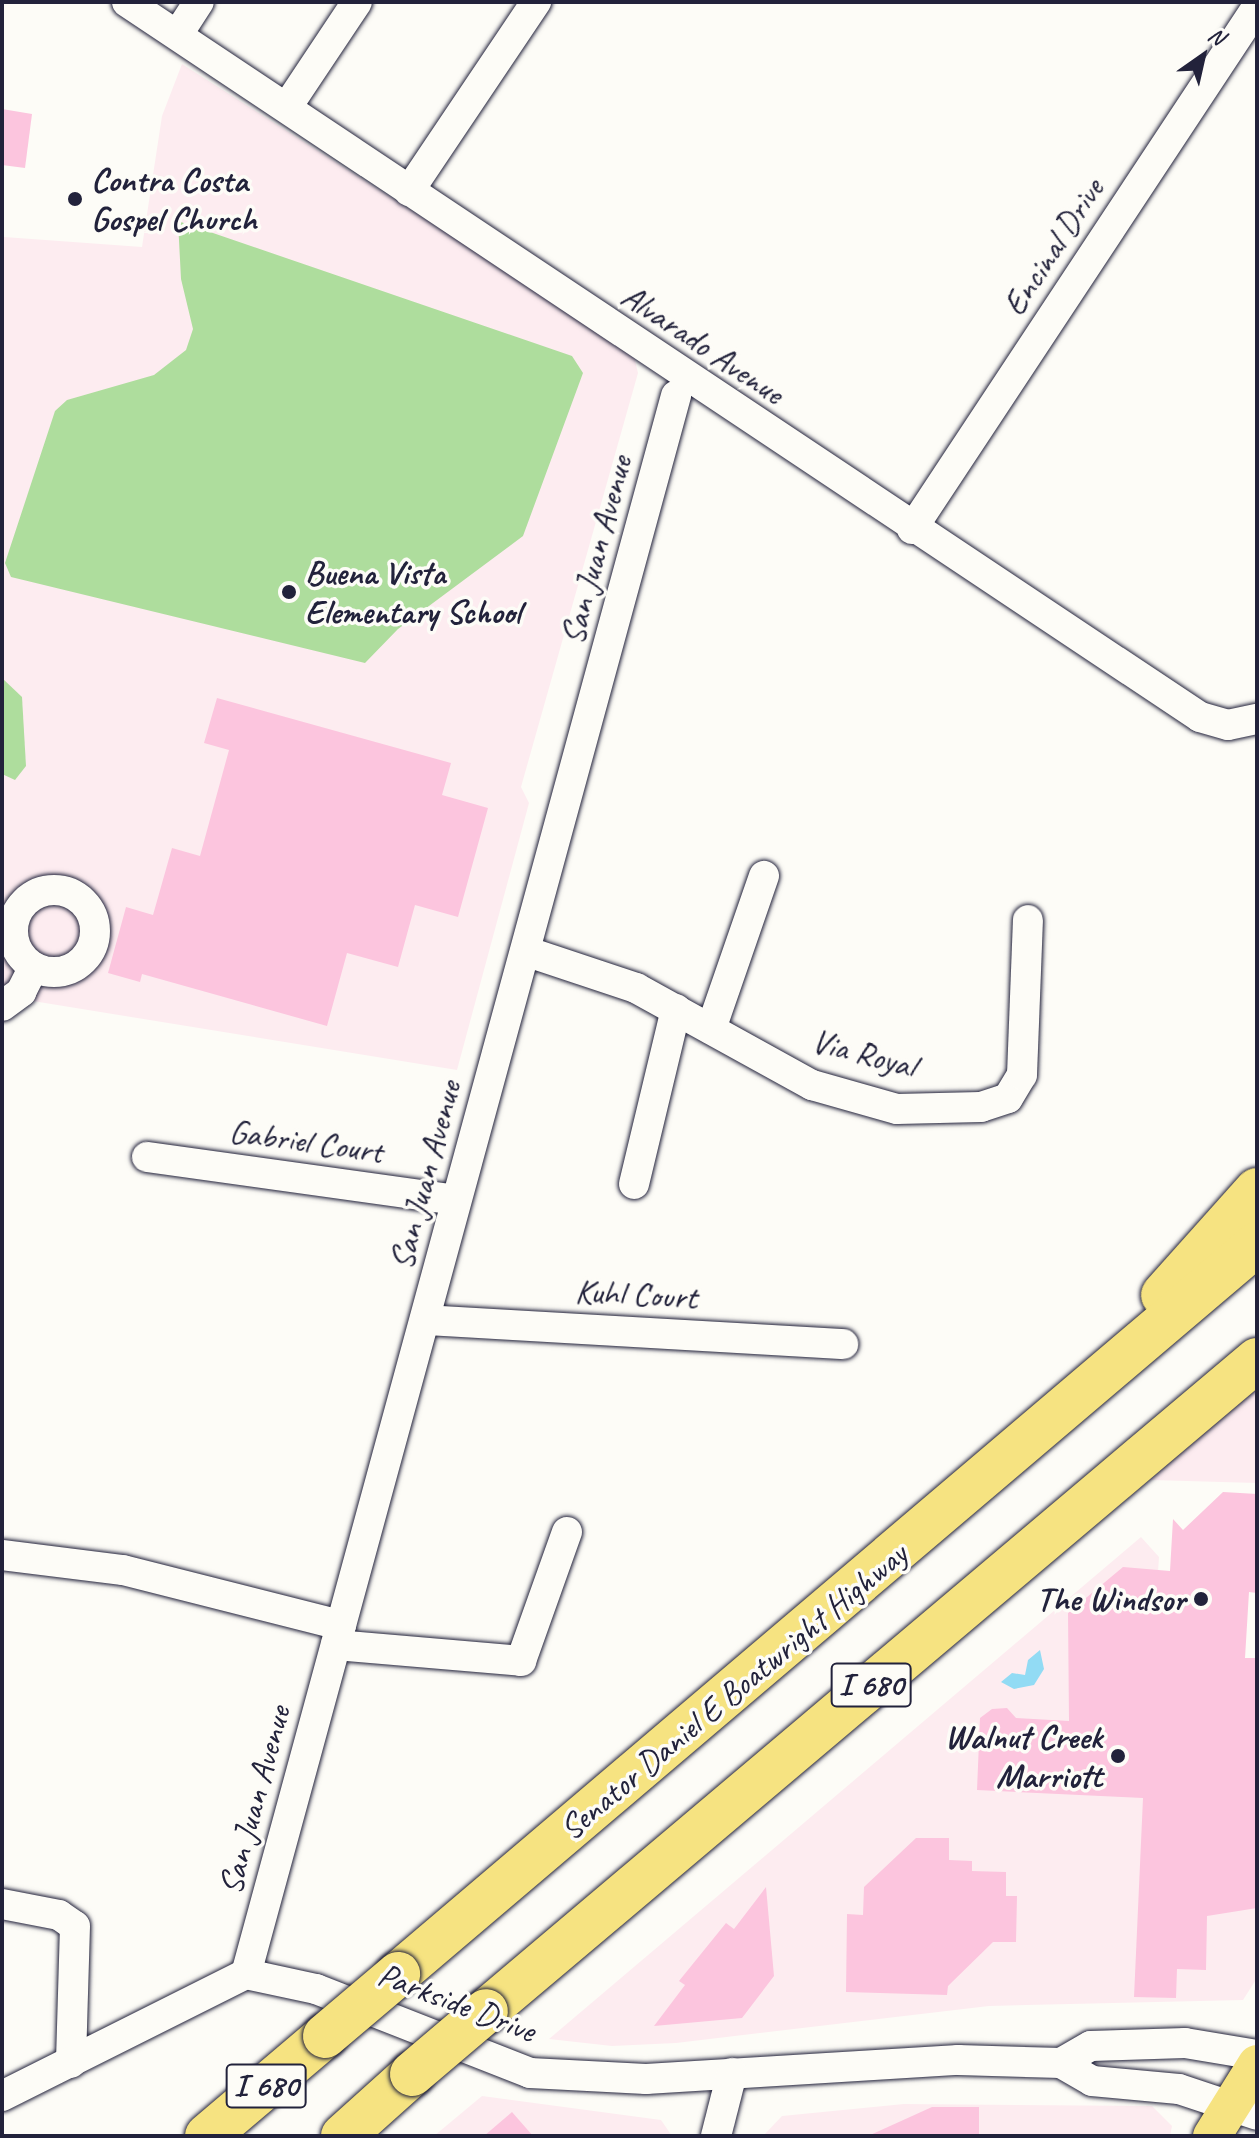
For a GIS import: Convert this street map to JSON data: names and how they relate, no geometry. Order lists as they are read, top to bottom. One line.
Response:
{"streets":{"highway":["I 680","Senator Daniel E Boatwright Highway"],"street":["Encinal Drive","Alvarado Avenue","San Juan Avenue","Via Royal","Gabriel Court","Kuhl Court","Parkside Drive"]},"crossings":[["Encinal Drive","Alvarado Avenue"],["San Juan Avenue","Via Royal"],["San Juan Avenue","Gabriel Court"],["San Juan Avenue","Kuhl Court"],["San Juan Avenue","Parkside Drive"]],"places":["Contra Costa Gospel Church","Buena Vista Elementary School","The Windsor","Walnut Creek Marriott"],"north":"top right"}
